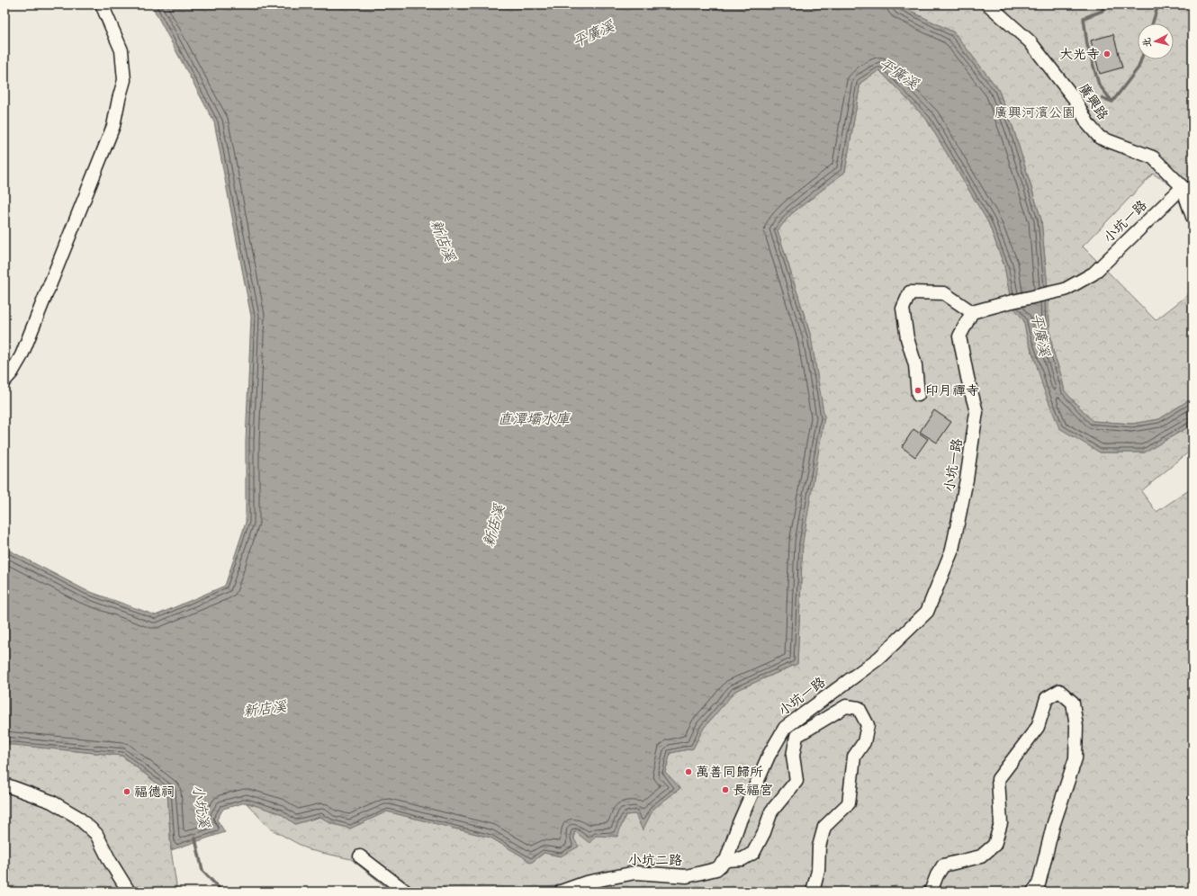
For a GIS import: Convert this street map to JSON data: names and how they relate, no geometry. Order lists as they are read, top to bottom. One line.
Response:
{"streets":{"street":["廣興路","小坑一路","小坑二路"]},"crossings":[["廣興路","小坑一路"],["小坑一路","小坑二路"]],"water":["平廣溪","新店溪","直潭壩水庫","小坑溪"],"parks":["廣興河濱公園"],"places":["大光寺","印月禪寺","萬善同歸所","長福宮","福德祠"],"north":"left"}
